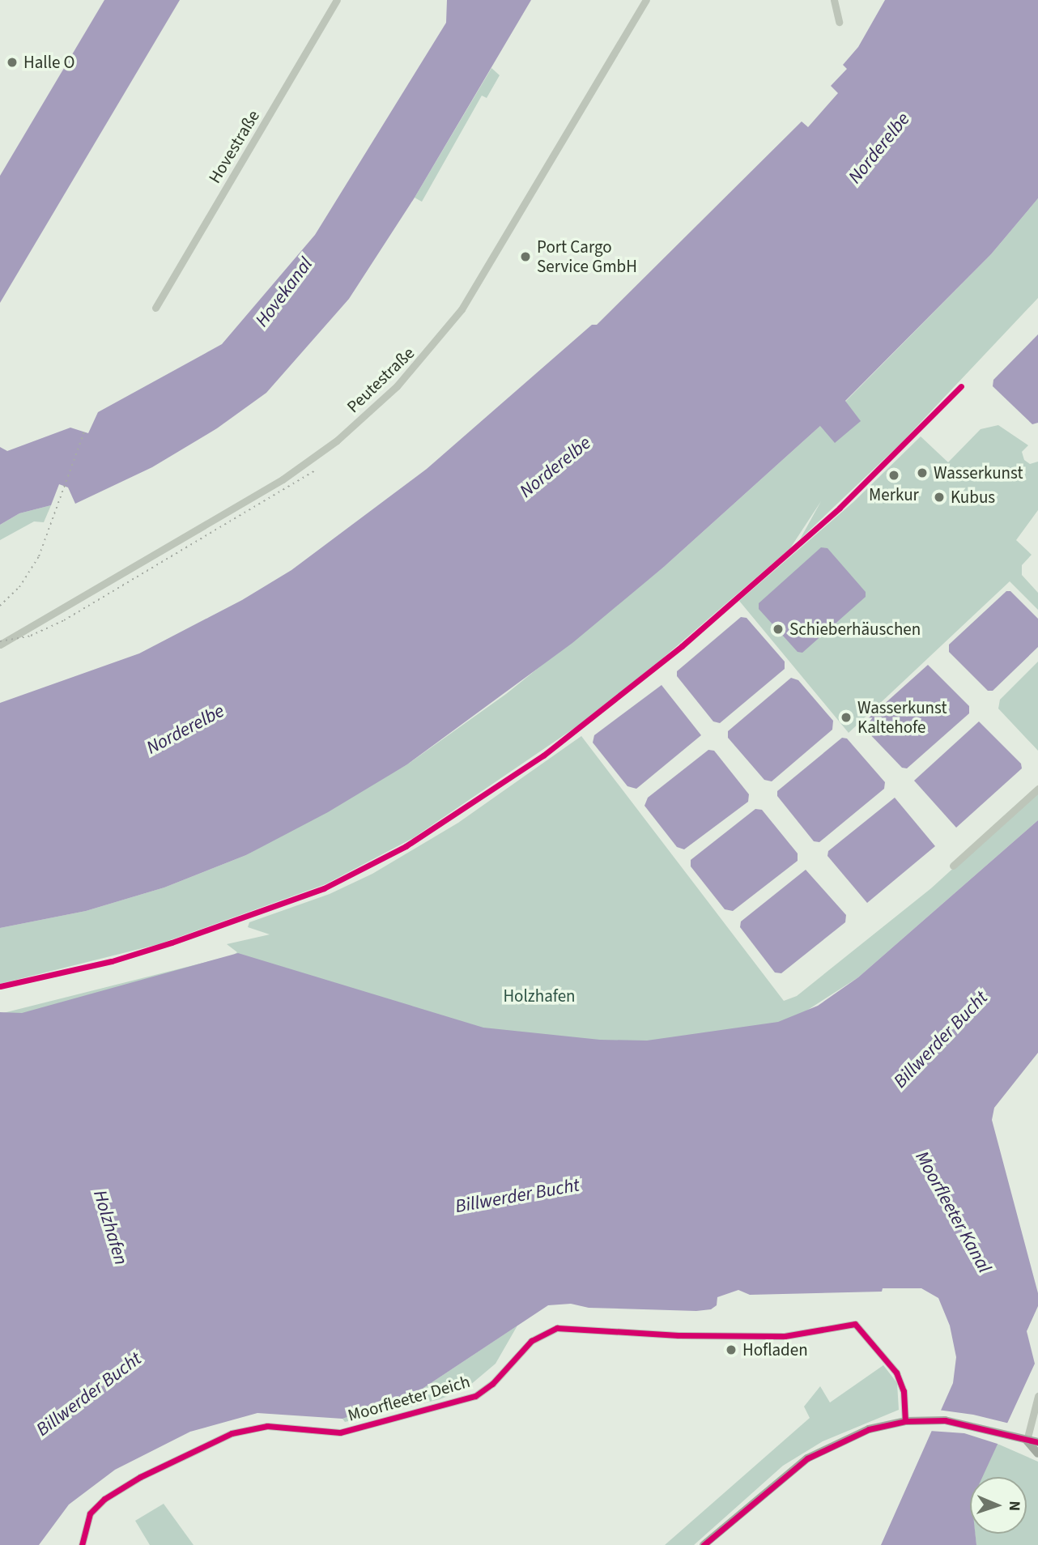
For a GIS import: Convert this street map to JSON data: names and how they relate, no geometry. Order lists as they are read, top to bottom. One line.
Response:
{"streets":{"street":["Hovestraße","Peutestraße","Moorfleeter Deich"]},"water":["Norderelbe","Hovekanal","Billwerder Bucht","Moorfleeter Kanal","Holzhafen"],"parks":["Holzhafen"],"places":["Halle O","Port Cargo Service GmbH","Wasserkunst","Merkur","Kubus","Schieberhäuschen","Wasserkunst Kaltehofe","Hofladen"],"north":"right"}
